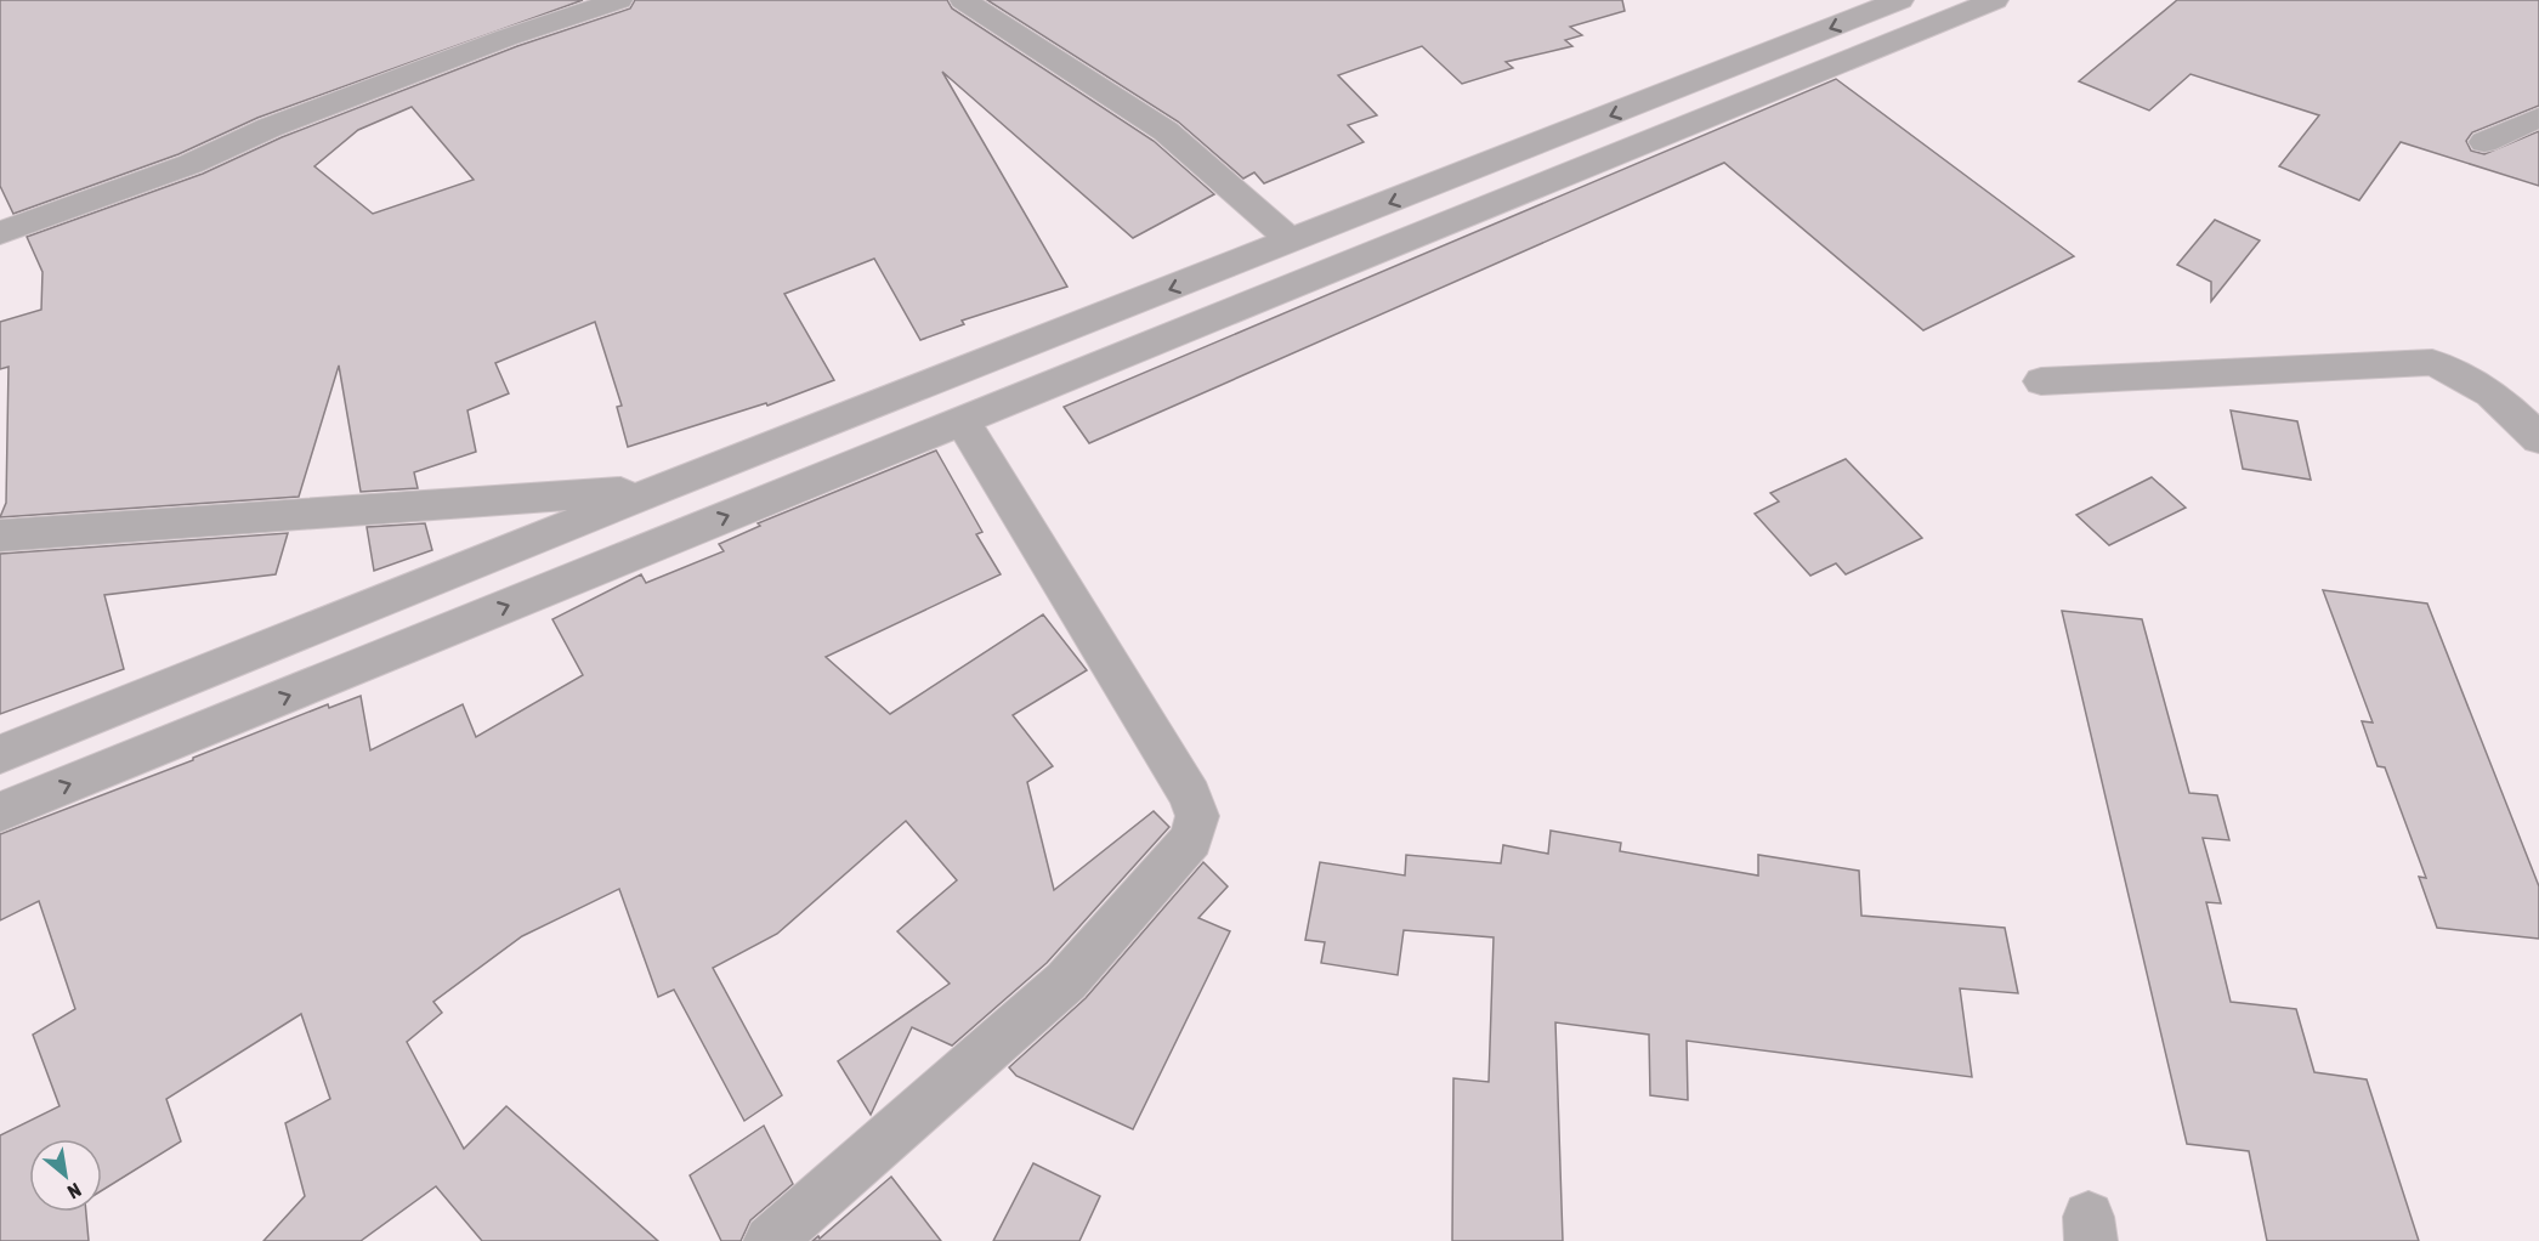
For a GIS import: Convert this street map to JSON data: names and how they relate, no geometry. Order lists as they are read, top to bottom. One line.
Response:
{"north":"bottom right"}
